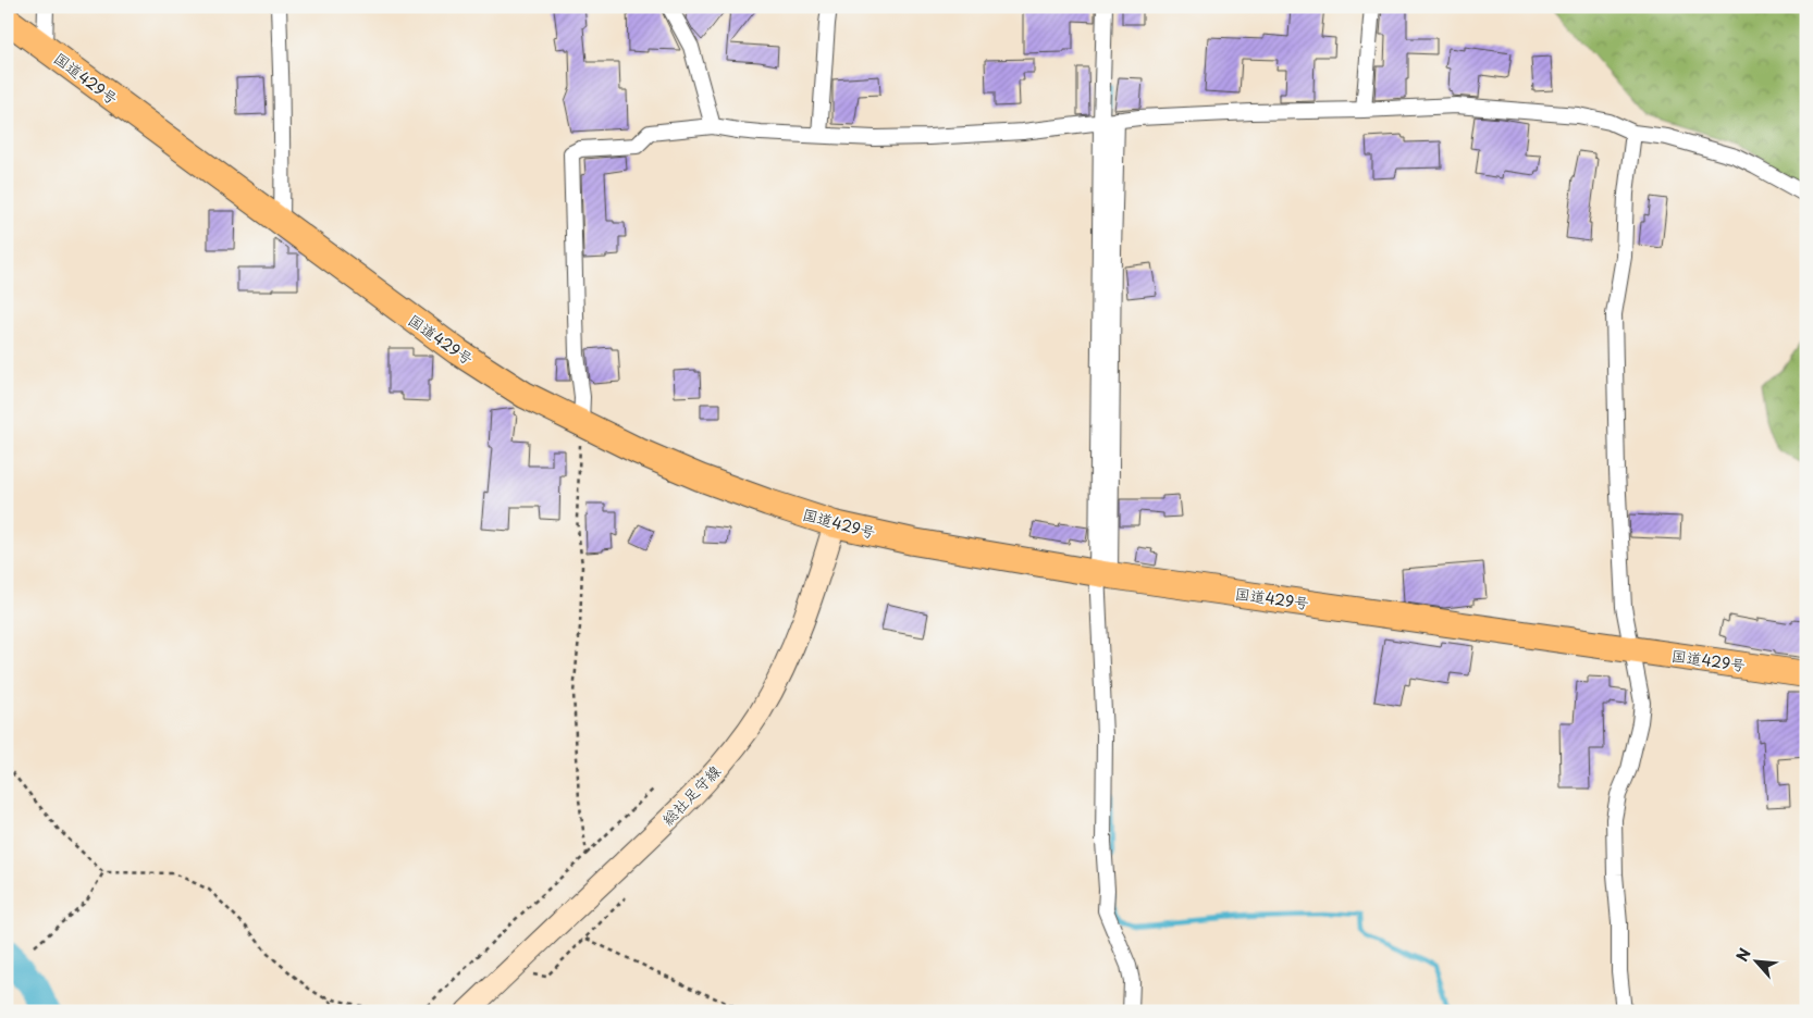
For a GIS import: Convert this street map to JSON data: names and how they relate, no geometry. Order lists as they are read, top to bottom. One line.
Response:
{"streets":{"highway":["国道429号"],"main road":["総社足守線"]},"crossings":[["国道429号","総社足守線"]],"north":"top left"}
